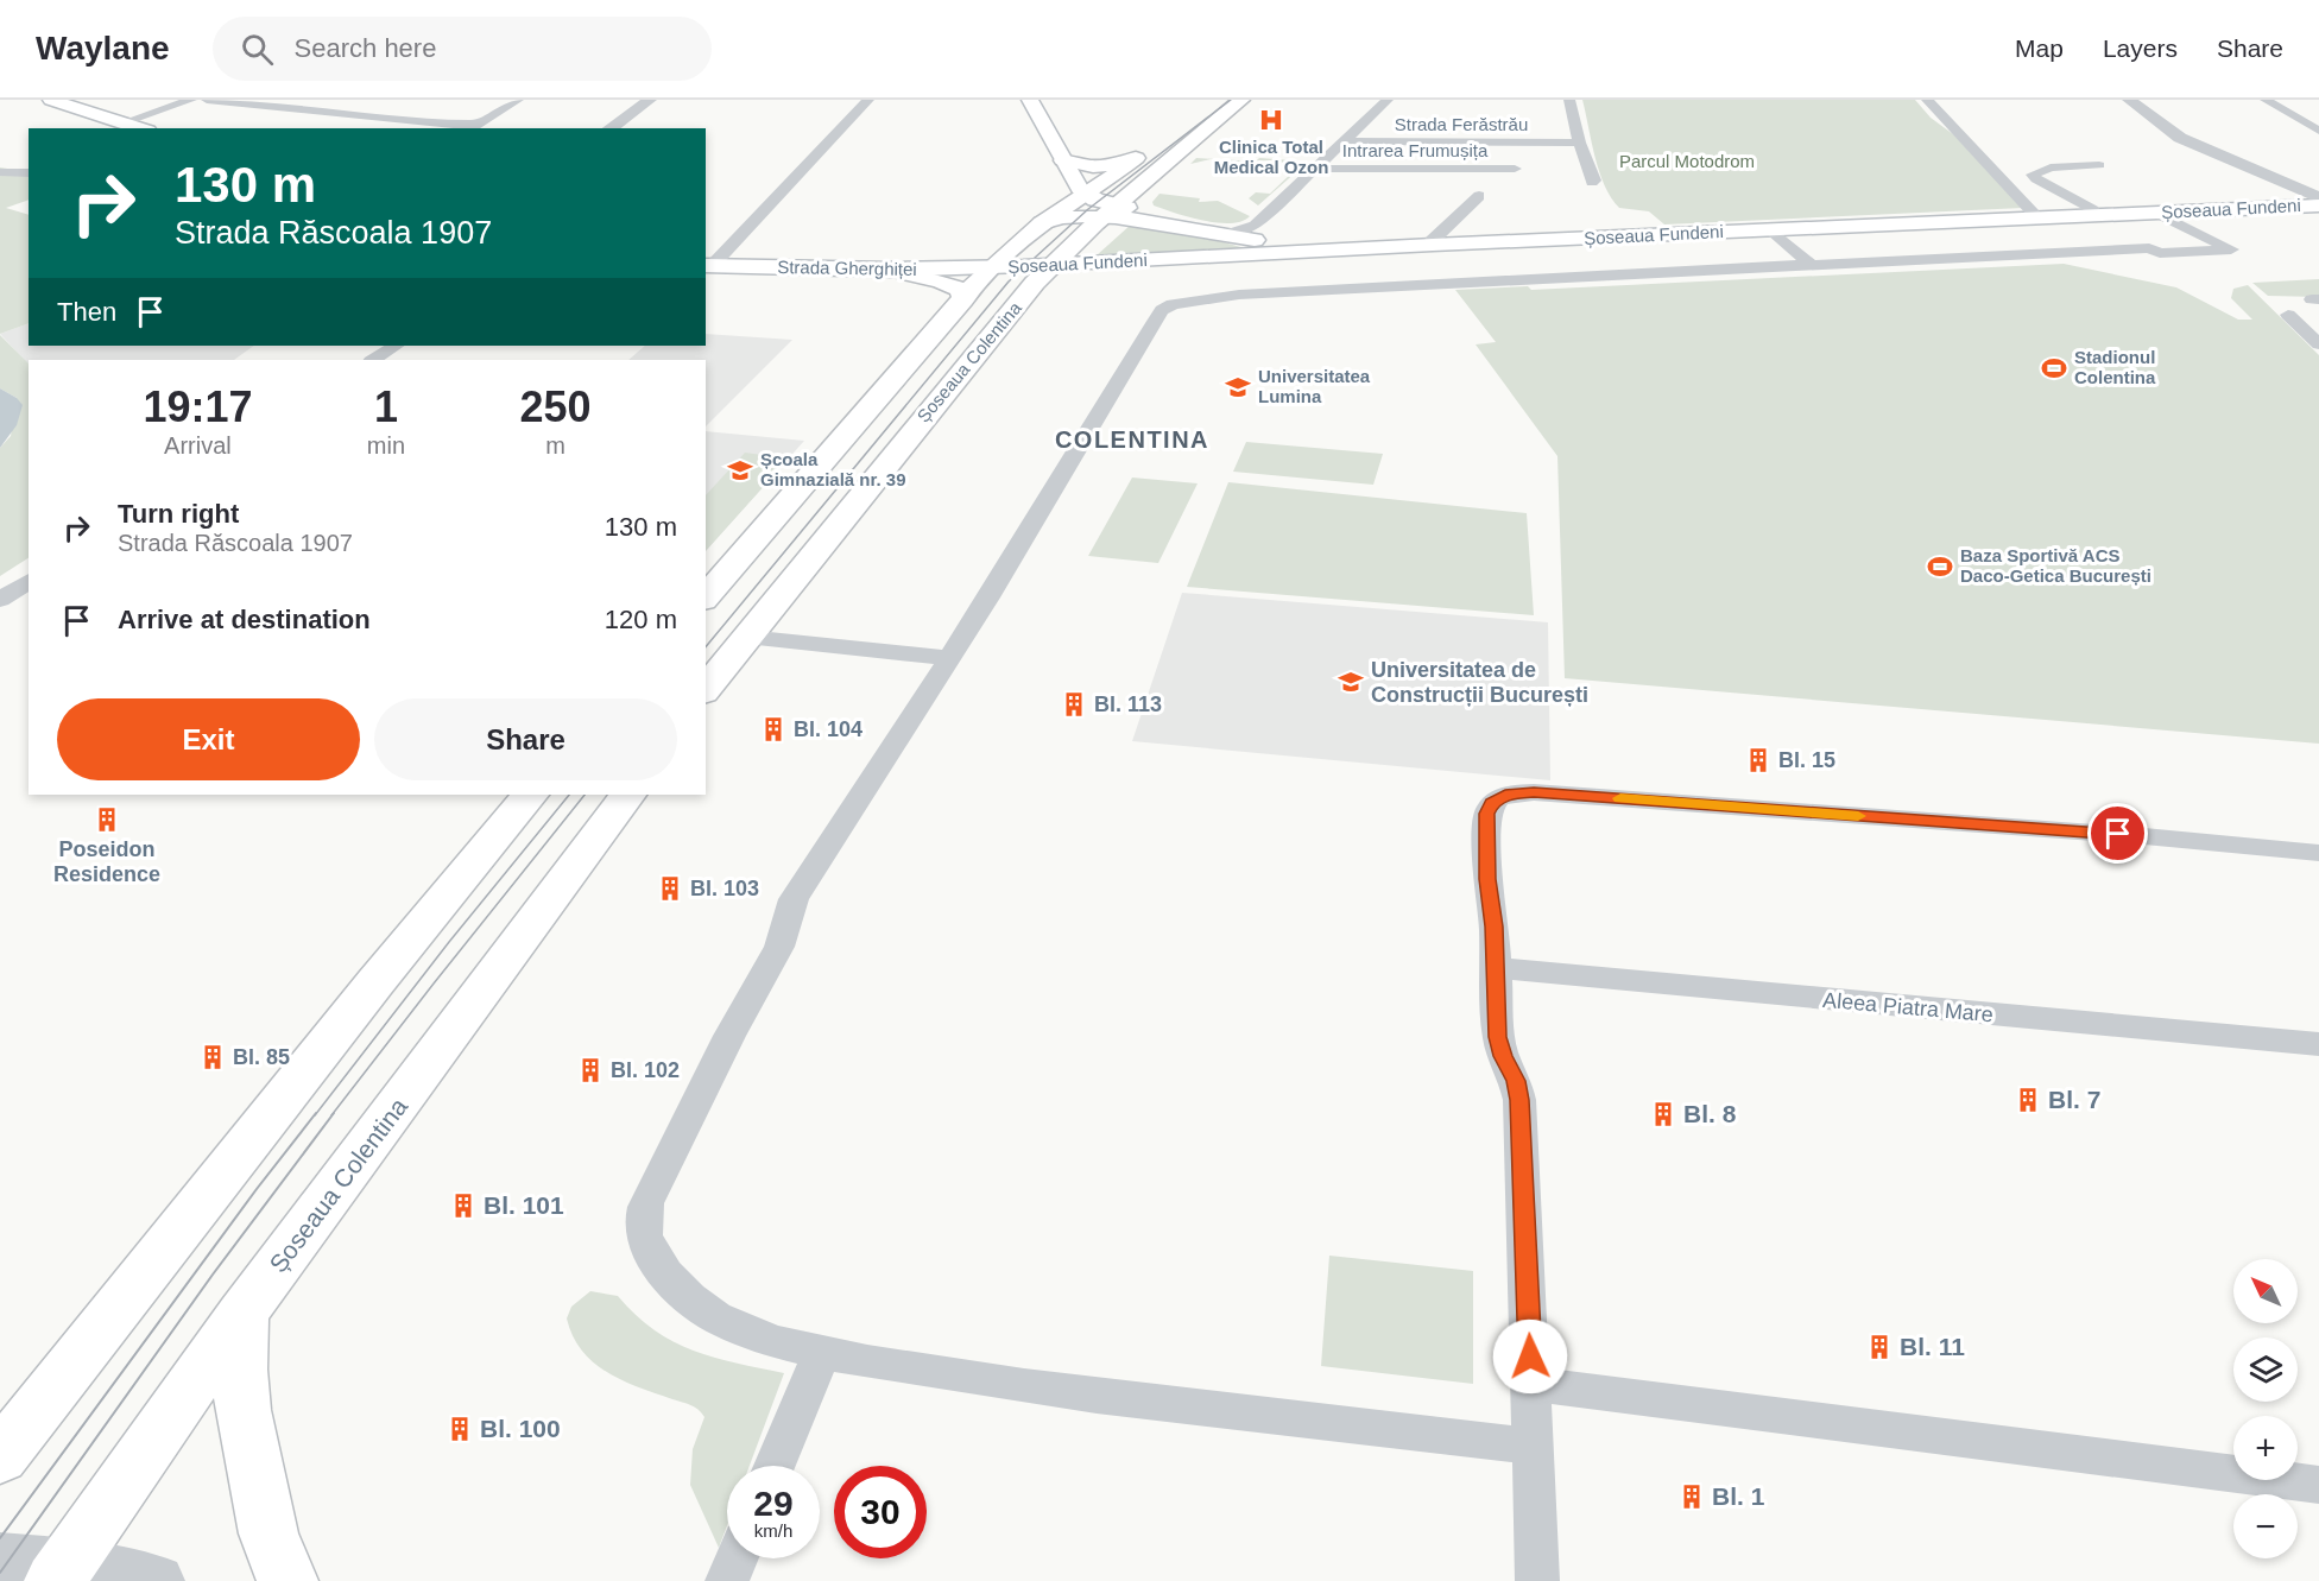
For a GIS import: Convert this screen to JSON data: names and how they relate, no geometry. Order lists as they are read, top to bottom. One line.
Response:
{"streets":{"main road":["Șoseaua Fundeni","Strada Gherghiței","Șoseaua Colentina"],"street":["Strada Ferăstrău","Intrarea Frumușița","Aleea Piatra Mare"]},"crossings":[["Șoseaua Fundeni","Strada Gherghiței"],["Șoseaua Fundeni","Șoseaua Colentina"]],"districts":["COLENTINA"],"parks":["Parcul Motodrom"],"places":{"hospital":["Clinica Total Medical Ozon"],"sports":["Stadionul Colentina","Baza Sportivă ACS Daco-Getica București"],"school or university":["Universitatea Lumina","Școala Gimnazială nr. 39","Universitatea de Construcții București"],"building":["Bl. 113","Bl. 104","Bl. 15","Poseidon Residence","Bl. 103","Bl. 85","Bl. 102","Bl. 7","Bl. 8","Bl. 101","Bl. 11","Bl. 100","Bl. 1"]},"north":"top left","page":{"header":"Waylane","search":"Search here","nav":["Map","Layers","Share"],"turn":["130 m","Strada Răscoala 1907"],"then":"Then","eta":["19:17","Arrival","1","min","250","m"],"list":[{"name":"Turn right","note":"Strada Răscoala 1907","value":"130 m"},{"name":"Arrive at destination","value":"120 m"}],"buttons":["Exit","Share"],"map_buttons":["+","−"],"speed":"29 km/h","limit":"30"}}
